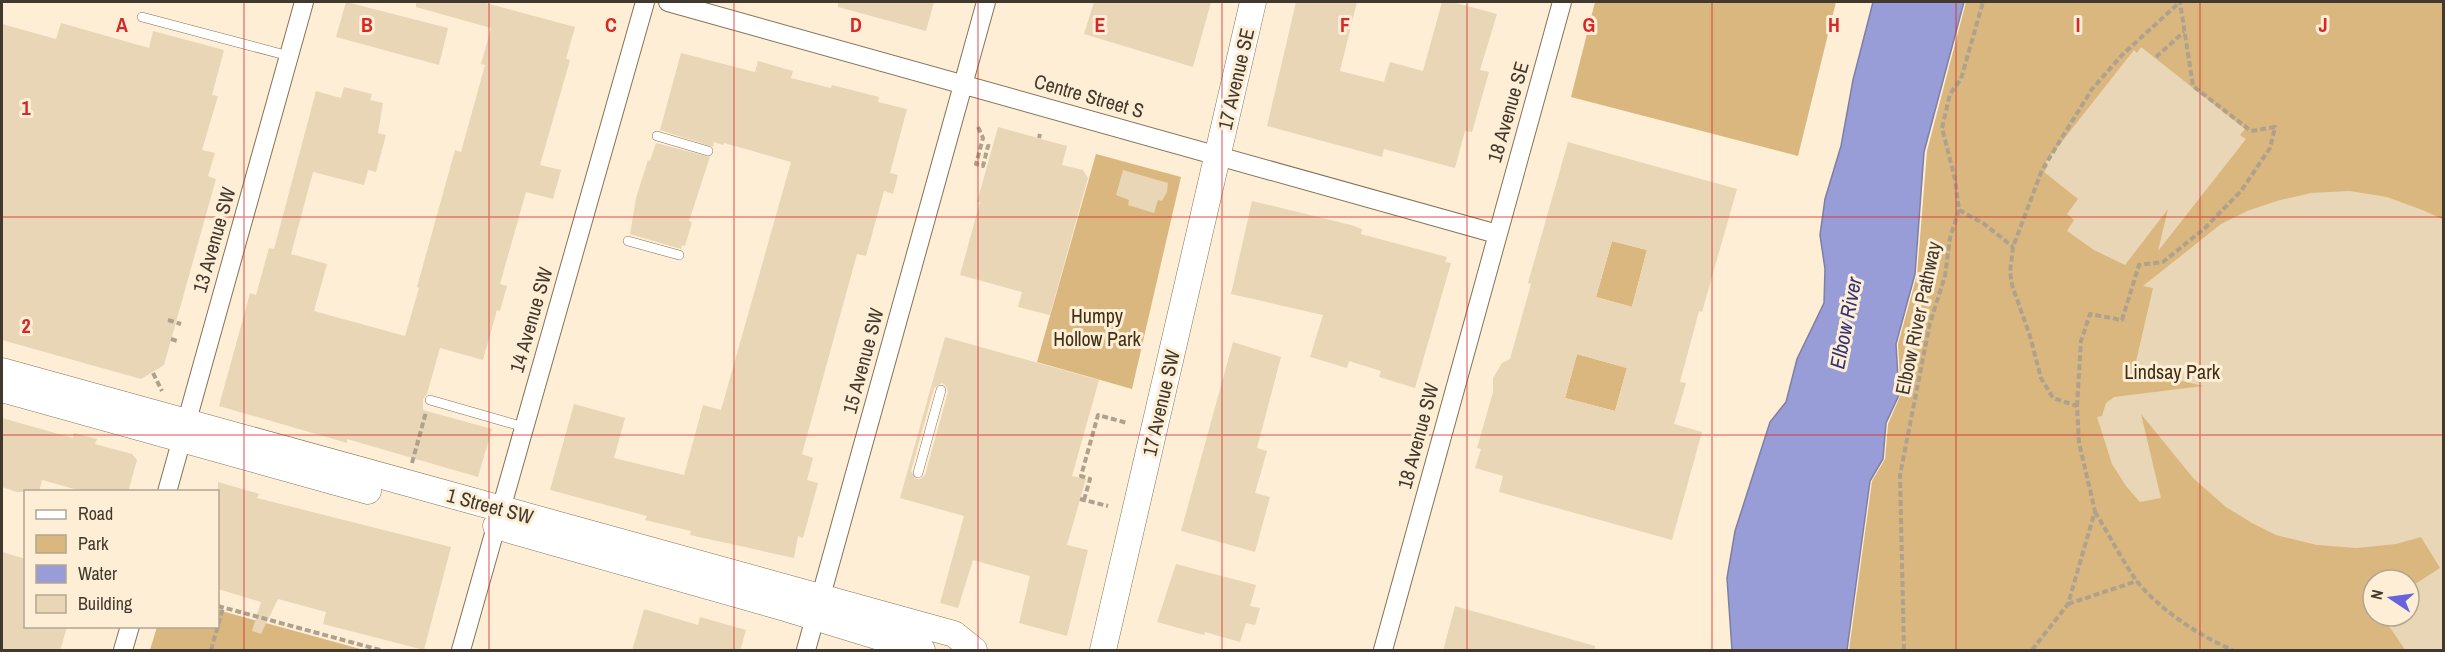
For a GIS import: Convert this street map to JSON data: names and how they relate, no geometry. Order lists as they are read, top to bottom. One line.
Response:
{"streets":{"street":["17 Avenue SE","Centre Street S","18 Avenue SE","13 Avenue SW","14 Avenue SW","15 Avenue SW","17 Avenue SW","18 Avenue SW","1 Street SW"],"path":["Elbow River Pathway"]},"crossings":[["17 Avenue SE","Centre Street S"],["17 Avenue SE","17 Avenue SW"],["Centre Street S","18 Avenue SE"],["Centre Street S","15 Avenue SW"],["Centre Street S","17 Avenue SW"],["Centre Street S","18 Avenue SW"],["18 Avenue SE","18 Avenue SW"],["13 Avenue SW","1 Street SW"],["14 Avenue SW","1 Street SW"],["15 Avenue SW","1 Street SW"]],"water":["Elbow River"],"parks":["Humpy Hollow Park","Lindsay Park"],"legend":["Road","Park","Water","Building"],"north":"left","grid":{"columns":["A","B","C","D","E","F","G","H","I","J"],"rows":["1","2"]}}
